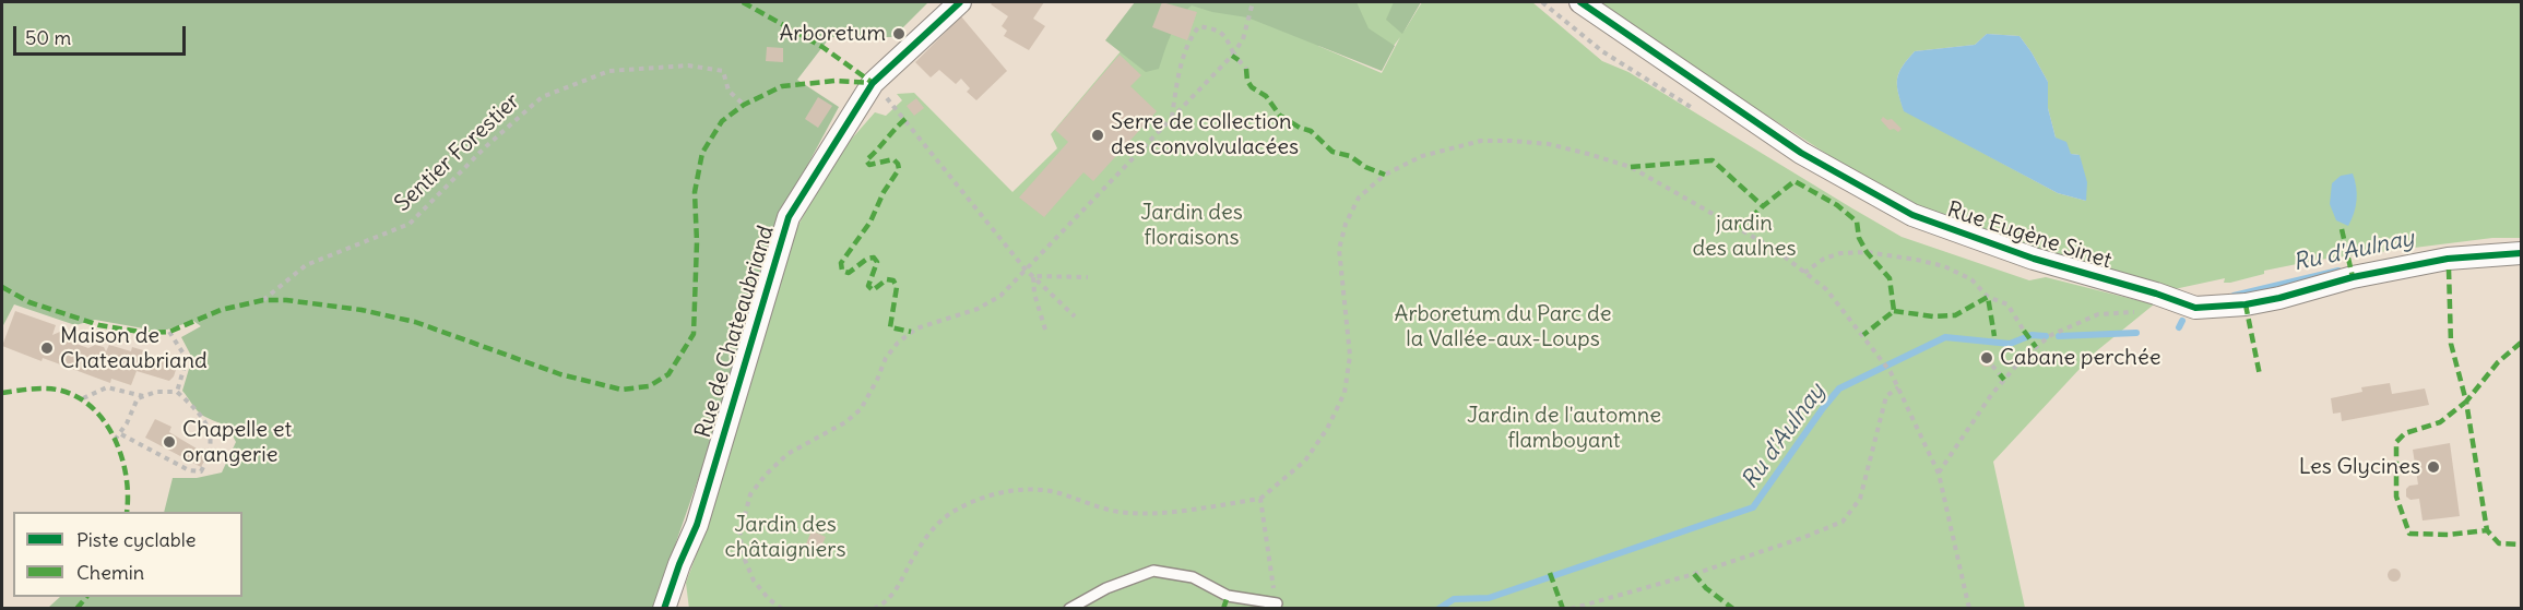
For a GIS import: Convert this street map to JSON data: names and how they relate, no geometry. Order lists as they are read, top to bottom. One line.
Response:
{"streets":{"street":["Rue Eugène Sinet","Rue de Chateaubriand"],"path":["Sentier Forestier"]},"water":["Ru d'Aulnay"],"parks":["Jardin des floraisons","jardin des aulnes","Arboretum du Parc de la Vallée-aux-Loups","Jardin de l'automne flamboyant","Jardin des châtaigniers"],"places":["Arboretum","Serre de collection des convolvulacées","Maison de Chateaubriand","Cabane perchée","Chapelle et orangerie","Les Glycines"],"legend":["Piste cyclable","Chemin"],"scale_bar":"50 m"}
